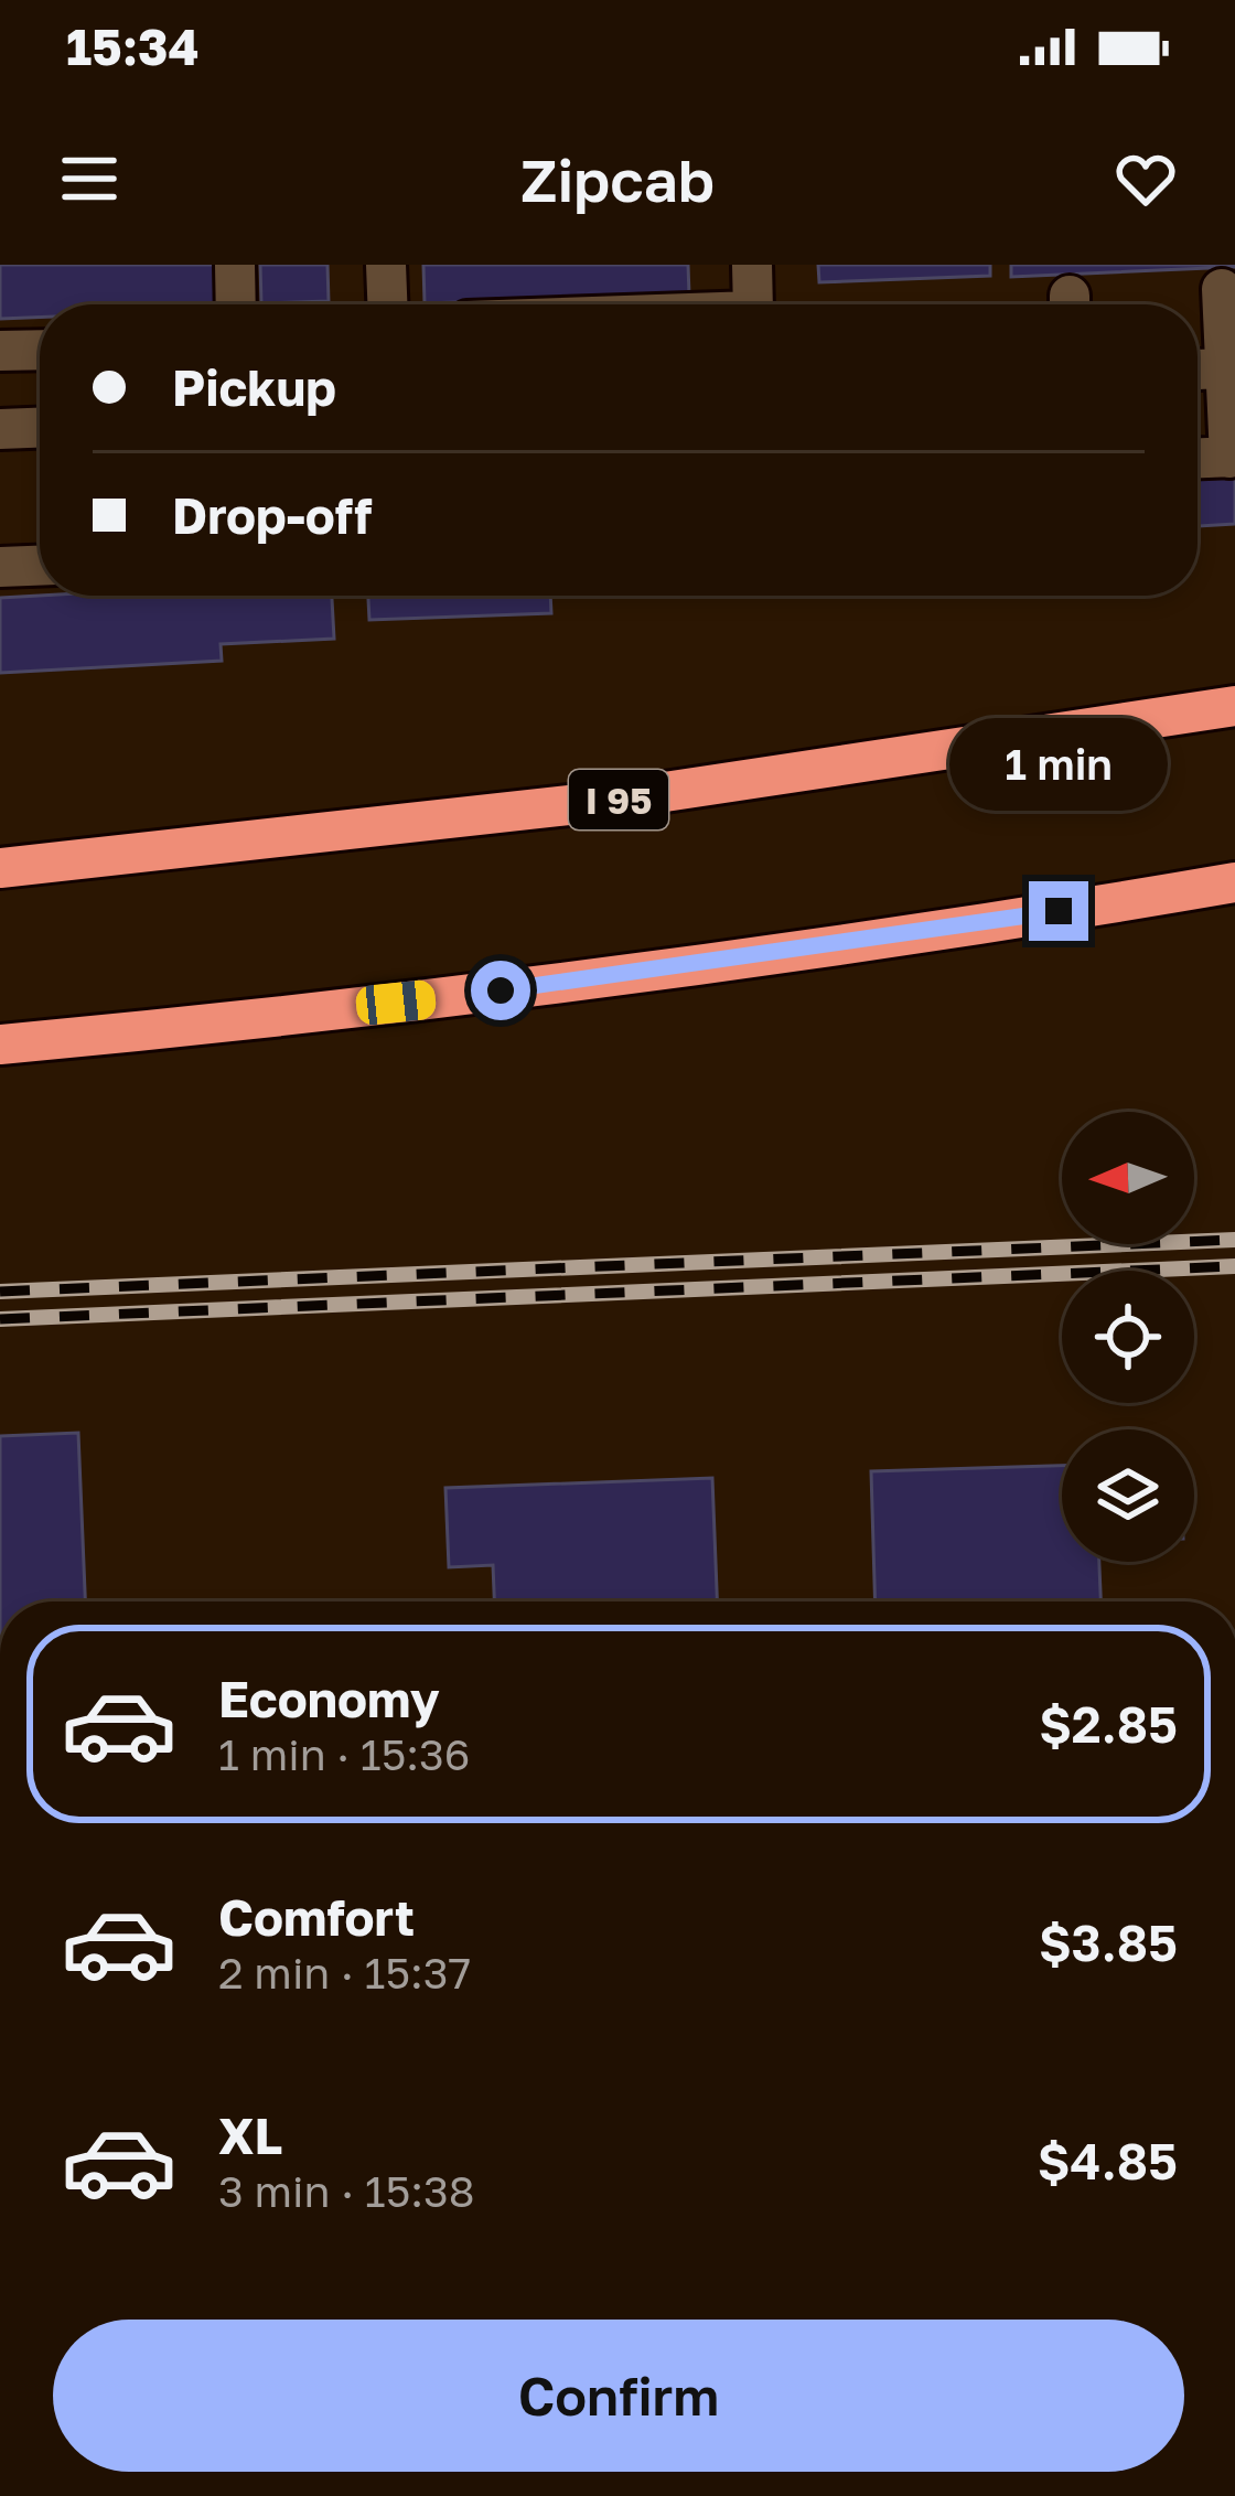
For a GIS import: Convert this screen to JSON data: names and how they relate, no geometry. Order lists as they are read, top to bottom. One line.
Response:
{"streets":{"highway":["I 95"]},"north":"left","page":{"status":"15:34","header":"Zipcab","banner":["Pickup","Drop-off"],"bubble":"1 min","list":[{"name":"Economy","note":"1 min · 15:36","value":"$2.85"},{"name":"Comfort","note":"2 min · 15:37","value":"$3.85"},{"name":"XL","note":"3 min · 15:38","value":"$4.85"}],"buttons":"Confirm"}}
